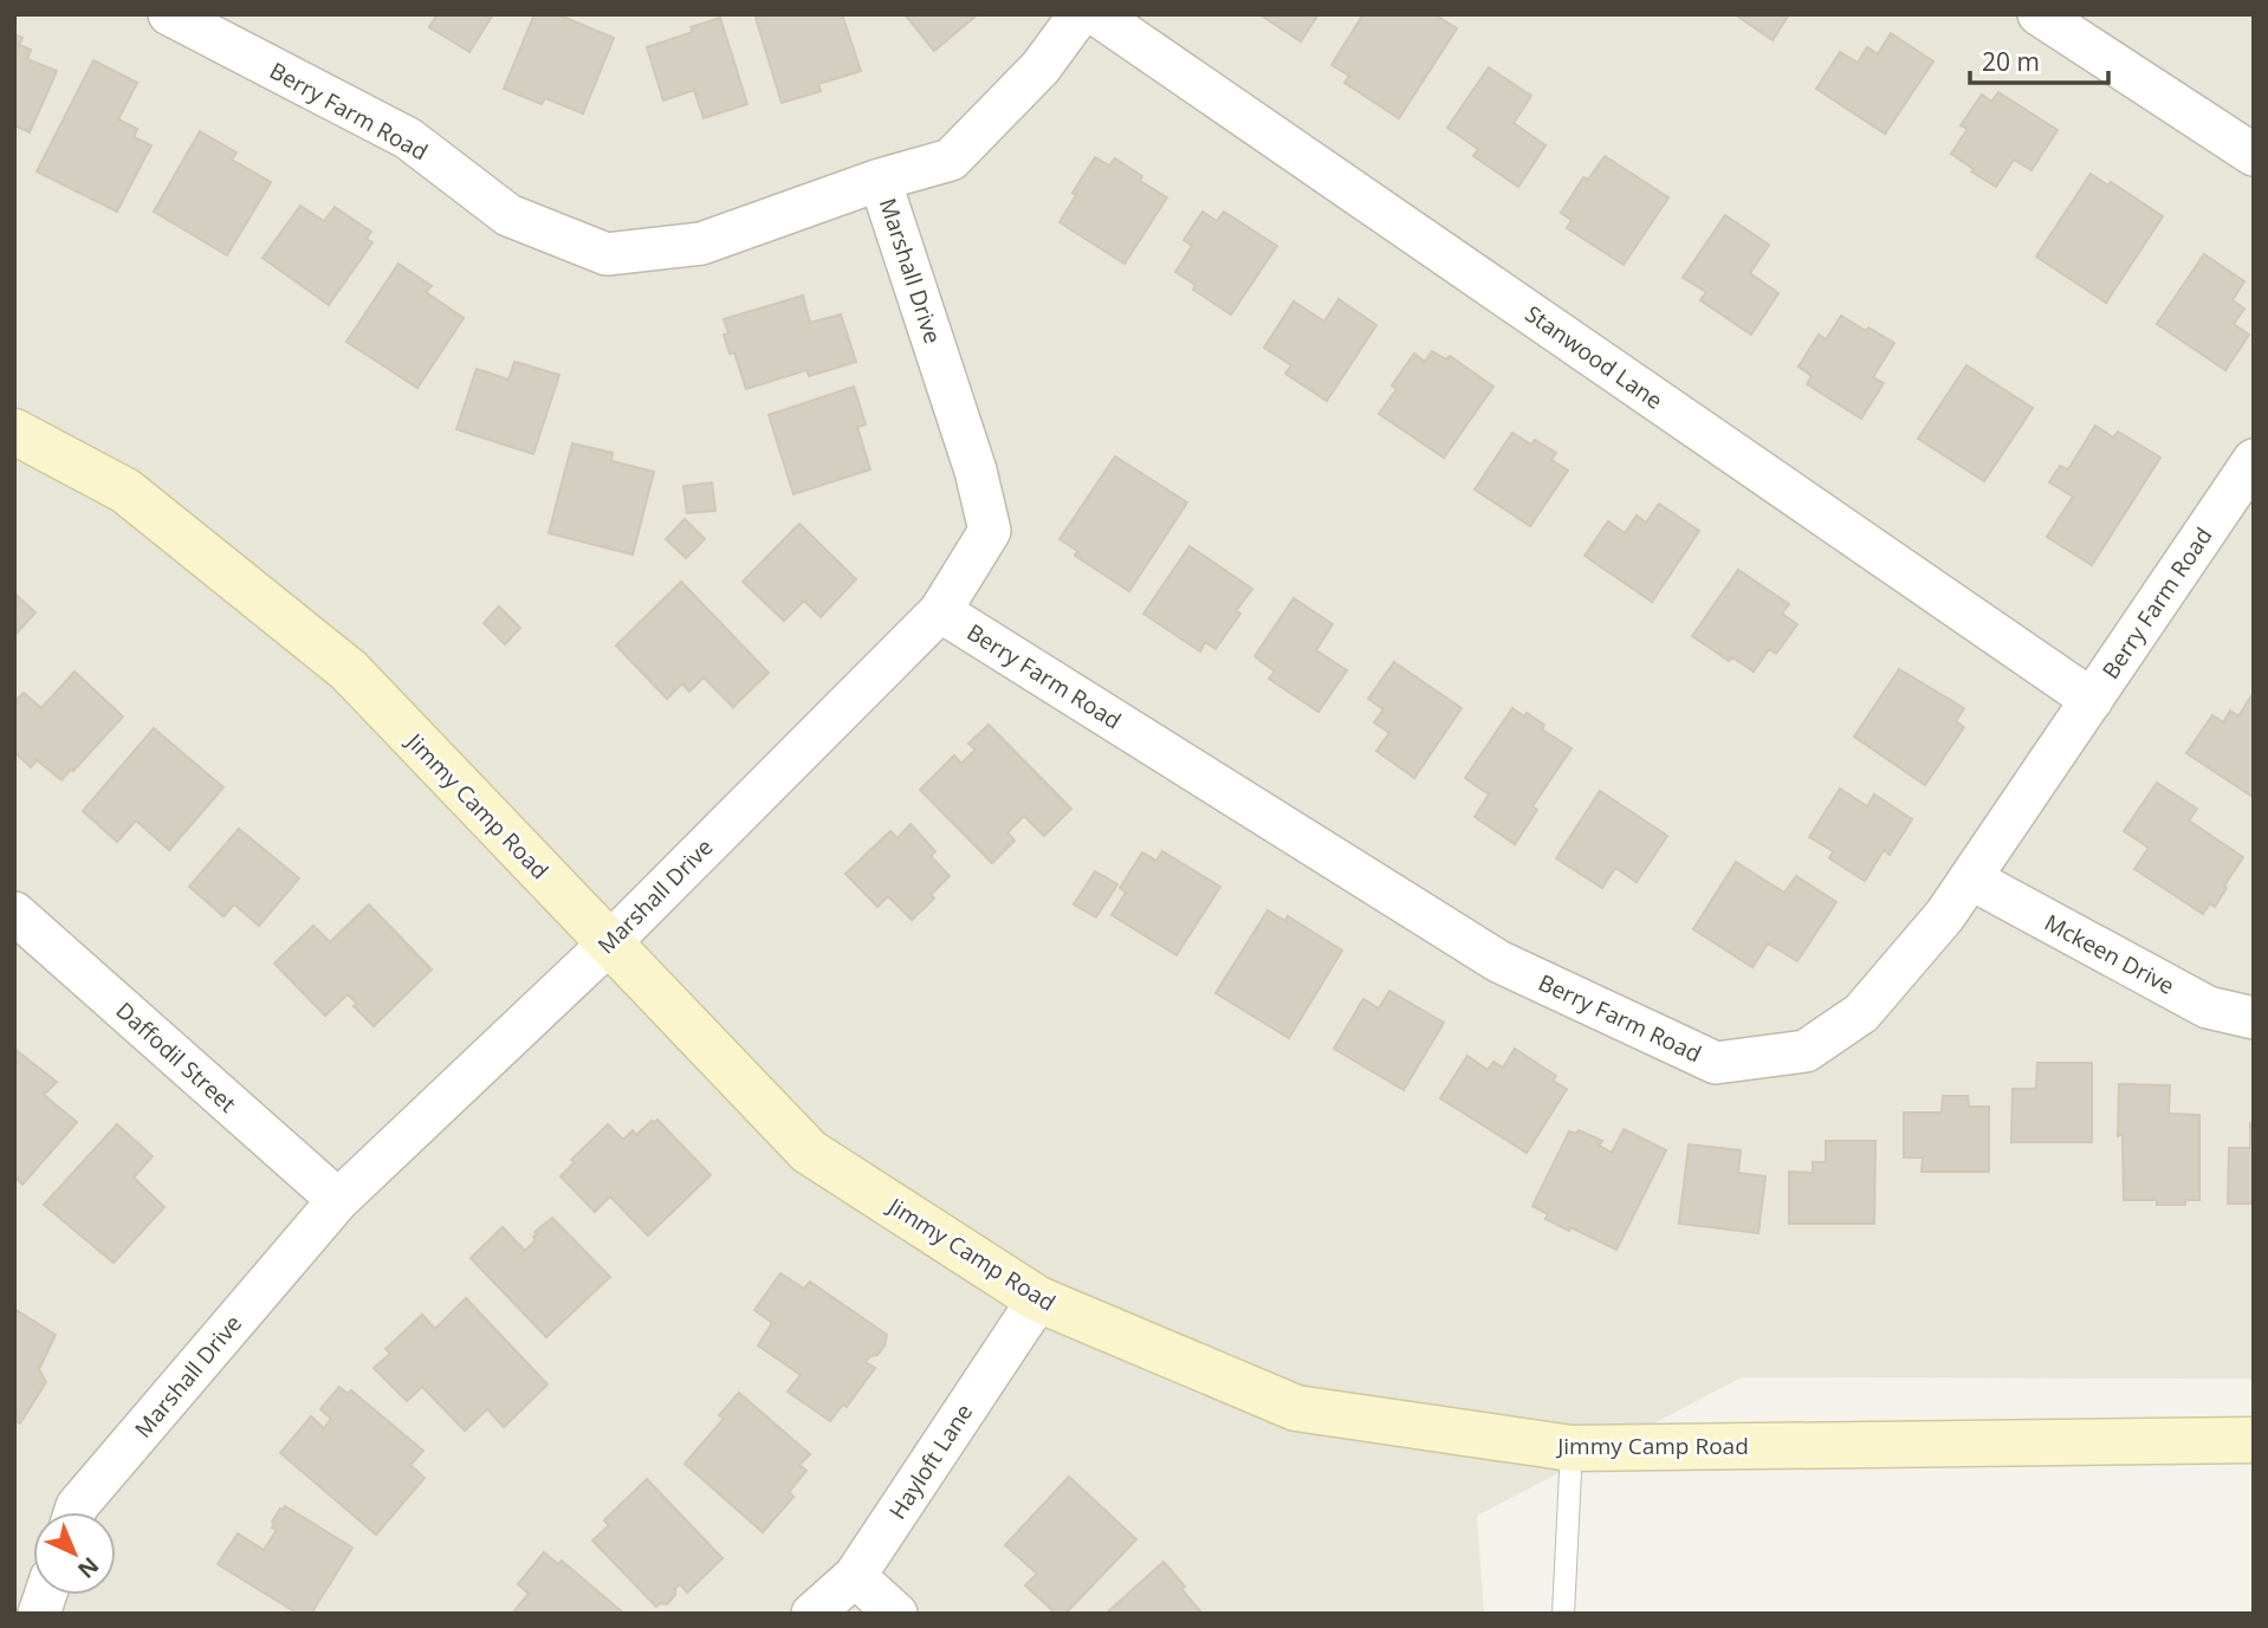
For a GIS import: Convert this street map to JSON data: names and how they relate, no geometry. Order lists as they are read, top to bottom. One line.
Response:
{"streets":{"street":["Berry Farm Road","Marshall Drive","Stanwood Lane","Jimmy Camp Road","Mckeen Drive","Daffodil Street","Hayloft Lane"]},"crossings":[["Berry Farm Road","Marshall Drive"],["Berry Farm Road","Stanwood Lane"],["Berry Farm Road","Mckeen Drive"],["Marshall Drive","Jimmy Camp Road"],["Marshall Drive","Daffodil Street"],["Jimmy Camp Road","Hayloft Lane"]],"scale_bar":"20 m","north":"bottom right"}
